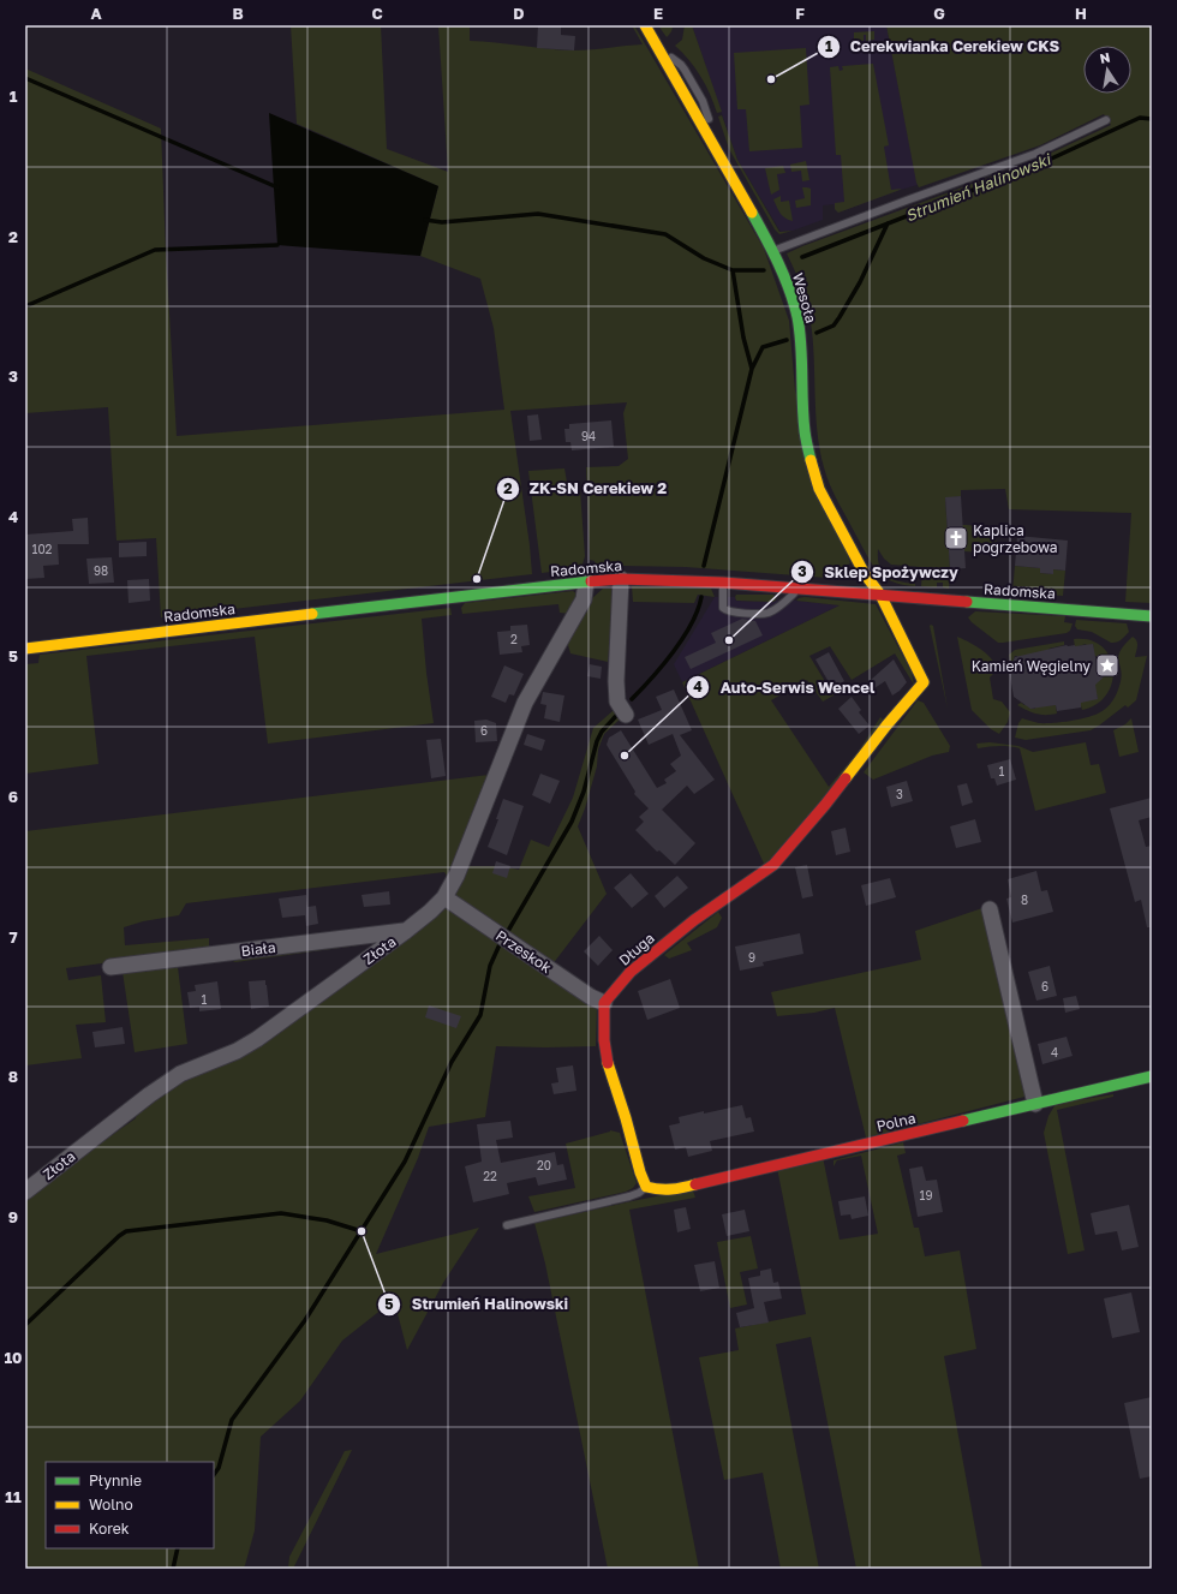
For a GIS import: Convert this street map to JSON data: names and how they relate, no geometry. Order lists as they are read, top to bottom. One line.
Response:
{"streets":{"street":["Wesoła","Radomska","Biała","Długa","Złota","Przeskok","Polna"]},"crossings":[["Wesoła","Radomska"],["Wesoła","Długa"],["Radomska","Złota"],["Biała","Złota"],["Długa","Przeskok"],["Złota","Przeskok"]],"water":["Strumień Halinowski"],"places":{"other":["Cerekwianka Cerekiew CKS","ZK-SN Cerekiew 2","Sklep Spożywczy","Auto-Serwis Wencel","Strumień Halinowski"],"church":["Kaplica pogrzebowa"],"place":["Kamień Węgielny"]},"house_numbers":["94","102","98","2","6","1","3","8","9","6","1","4","20","22","19"],"legend":["Płynnie","Wolno","Korek"],"north":"top","grid":{"columns":["A","B","C","D","E","F","G","H"],"rows":["1","2","3","4","5","6","7","8","9","10","11"]}}
